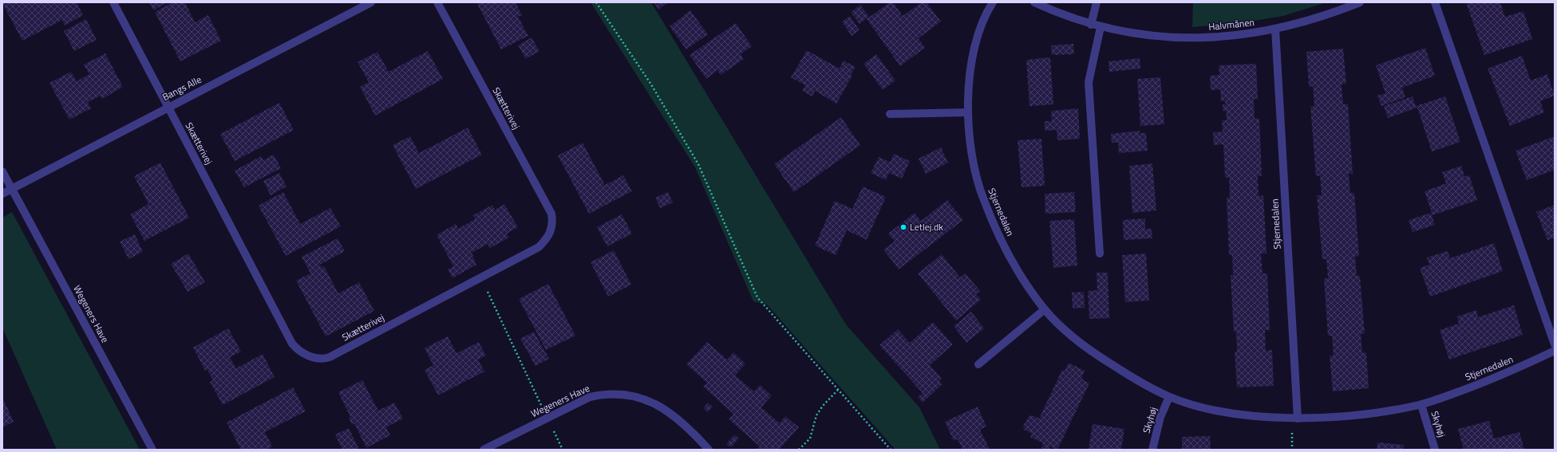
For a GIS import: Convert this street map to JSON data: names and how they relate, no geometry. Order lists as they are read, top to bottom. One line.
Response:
{"streets":{"street":["Halvmånen","Bangs Alle","Skætterivej","Stjernedalen","Wegeners Have","Skyhøj"]},"crossings":[["Halvmånen","Stjernedalen"],["Bangs Alle","Skætterivej"],["Bangs Alle","Wegeners Have"],["Stjernedalen","Skyhøj"]],"places":["Letlej.dk"]}
